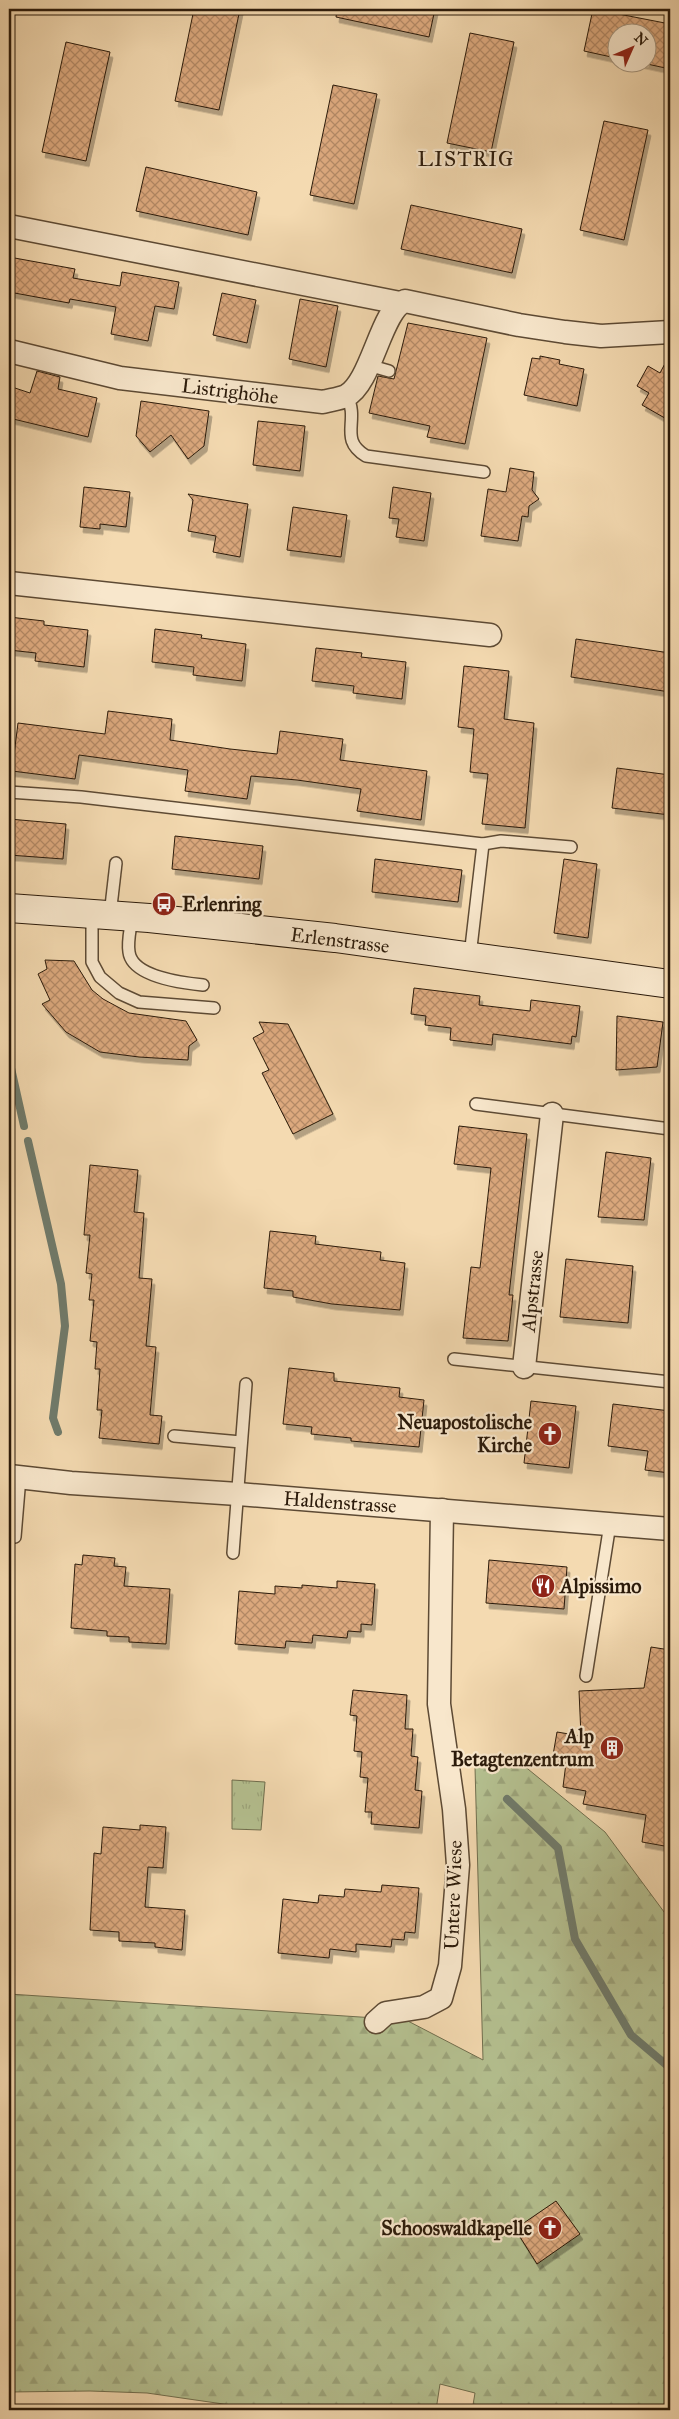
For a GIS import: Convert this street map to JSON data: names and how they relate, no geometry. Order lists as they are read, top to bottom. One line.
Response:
{"streets":{"street":["Listrighöhe","Erlenstrasse","Alpstrasse","Haldenstrasse","Untere Wiese"]},"crossings":[["Haldenstrasse","Untere Wiese"]],"districts":["LISTRIG"],"places":{"bus stop":["Erlenring"],"church":["Neuapostolische Kirche","Schooswaldkapelle"],"restaurant":["Alpissimo"],"building":["Alp Betagtenzentrum"]},"north":"top right"}
